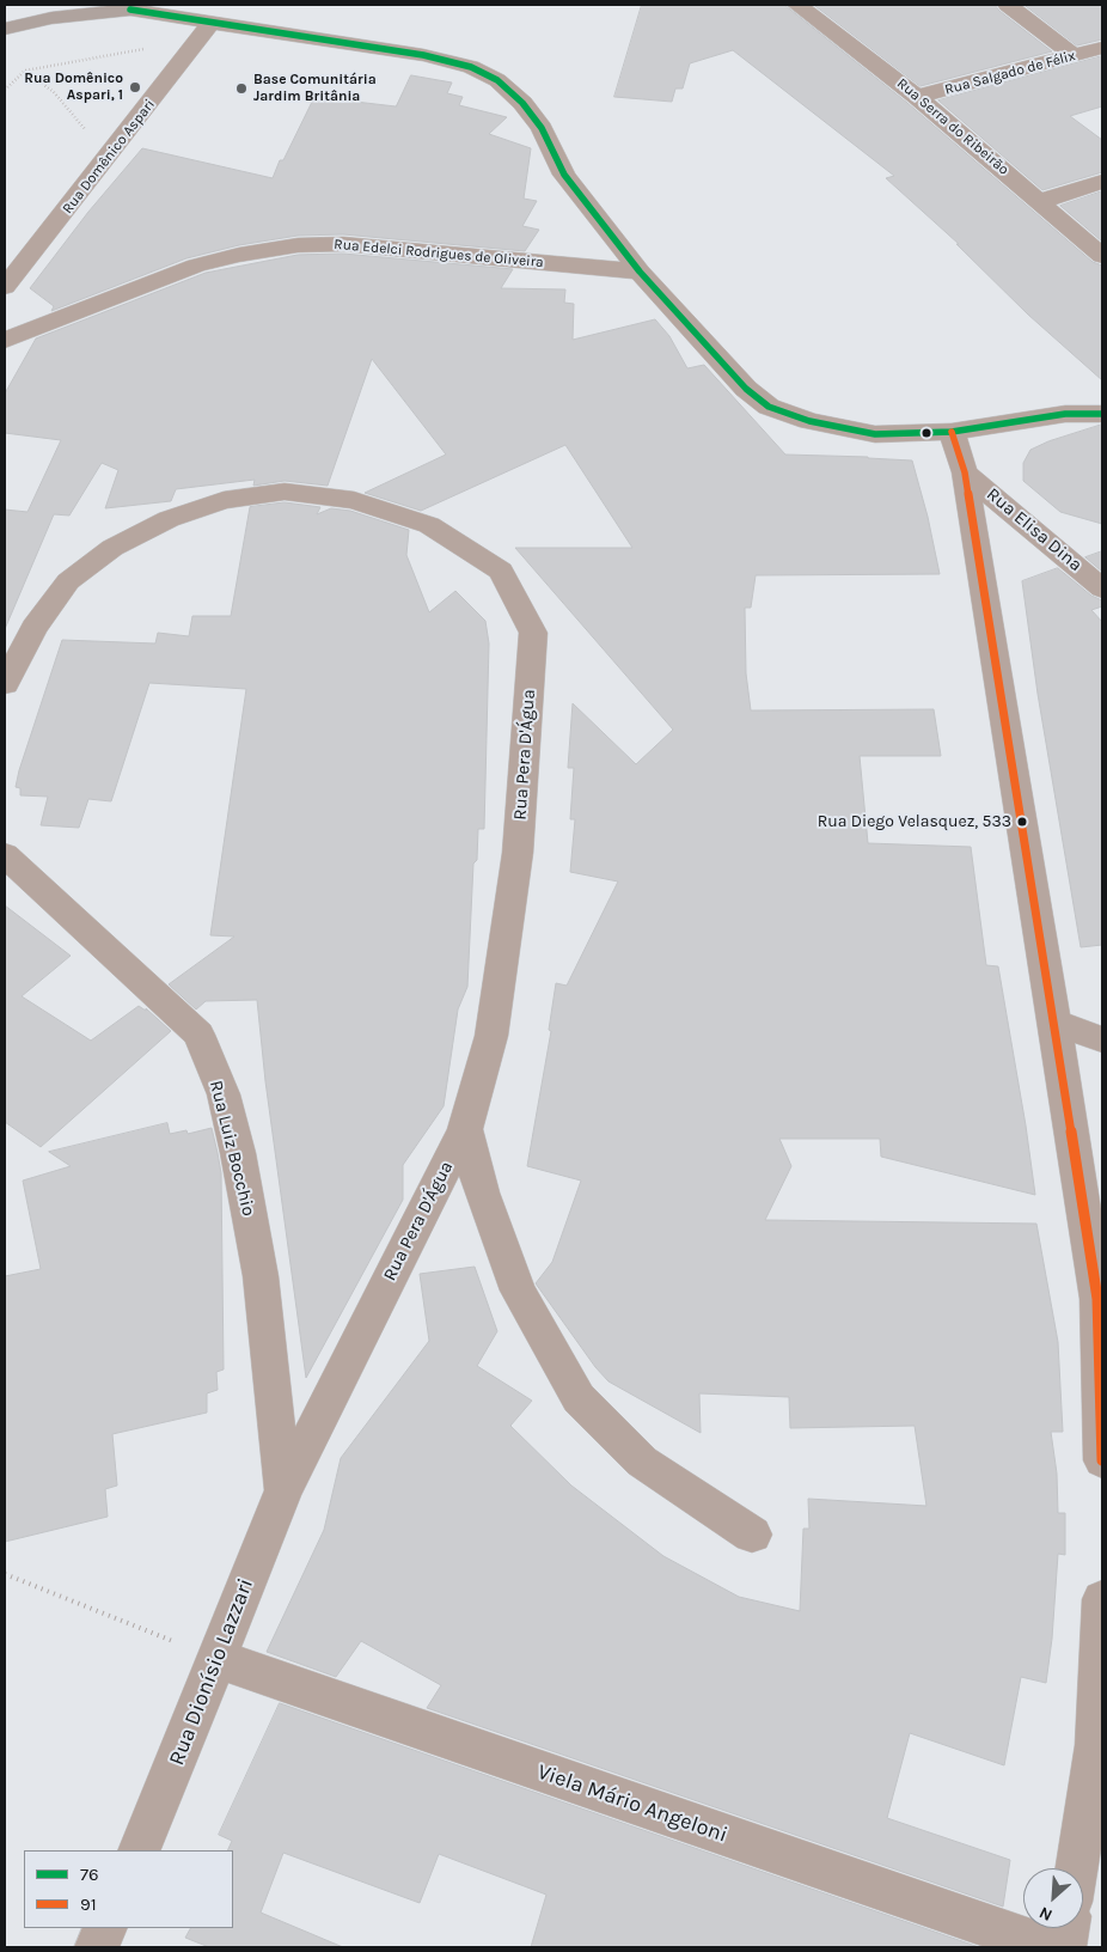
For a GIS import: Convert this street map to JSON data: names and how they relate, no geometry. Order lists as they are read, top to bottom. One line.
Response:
{"streets":{"street":["Rua Salgado de Félix","Rua Serra do Ribeirão","Rua Domênico Aspari","Rua Edelci Rodrigues de Oliveira","Rua Elisa Dina","Rua Pera D'Água","Rua Luiz Bocchio","Rua Dionísio Lazzari","Viela Mário Angeloni"]},"crossings":[["Rua Salgado de Félix","Rua Serra do Ribeirão"],["Rua Pera D'Água","Rua Luiz Bocchio"],["Rua Pera D'Água","Rua Dionísio Lazzari"],["Rua Luiz Bocchio","Rua Dionísio Lazzari"],["Rua Dionísio Lazzari","Viela Mário Angeloni"]],"places":["Rua Domênico Aspari, 1","Base Comunitária Jardim Britânia","Rua Diego Velasquez, 533"],"lines":["transit line 76","transit line 91"],"legend":["76","91"],"north":"bottom left"}
